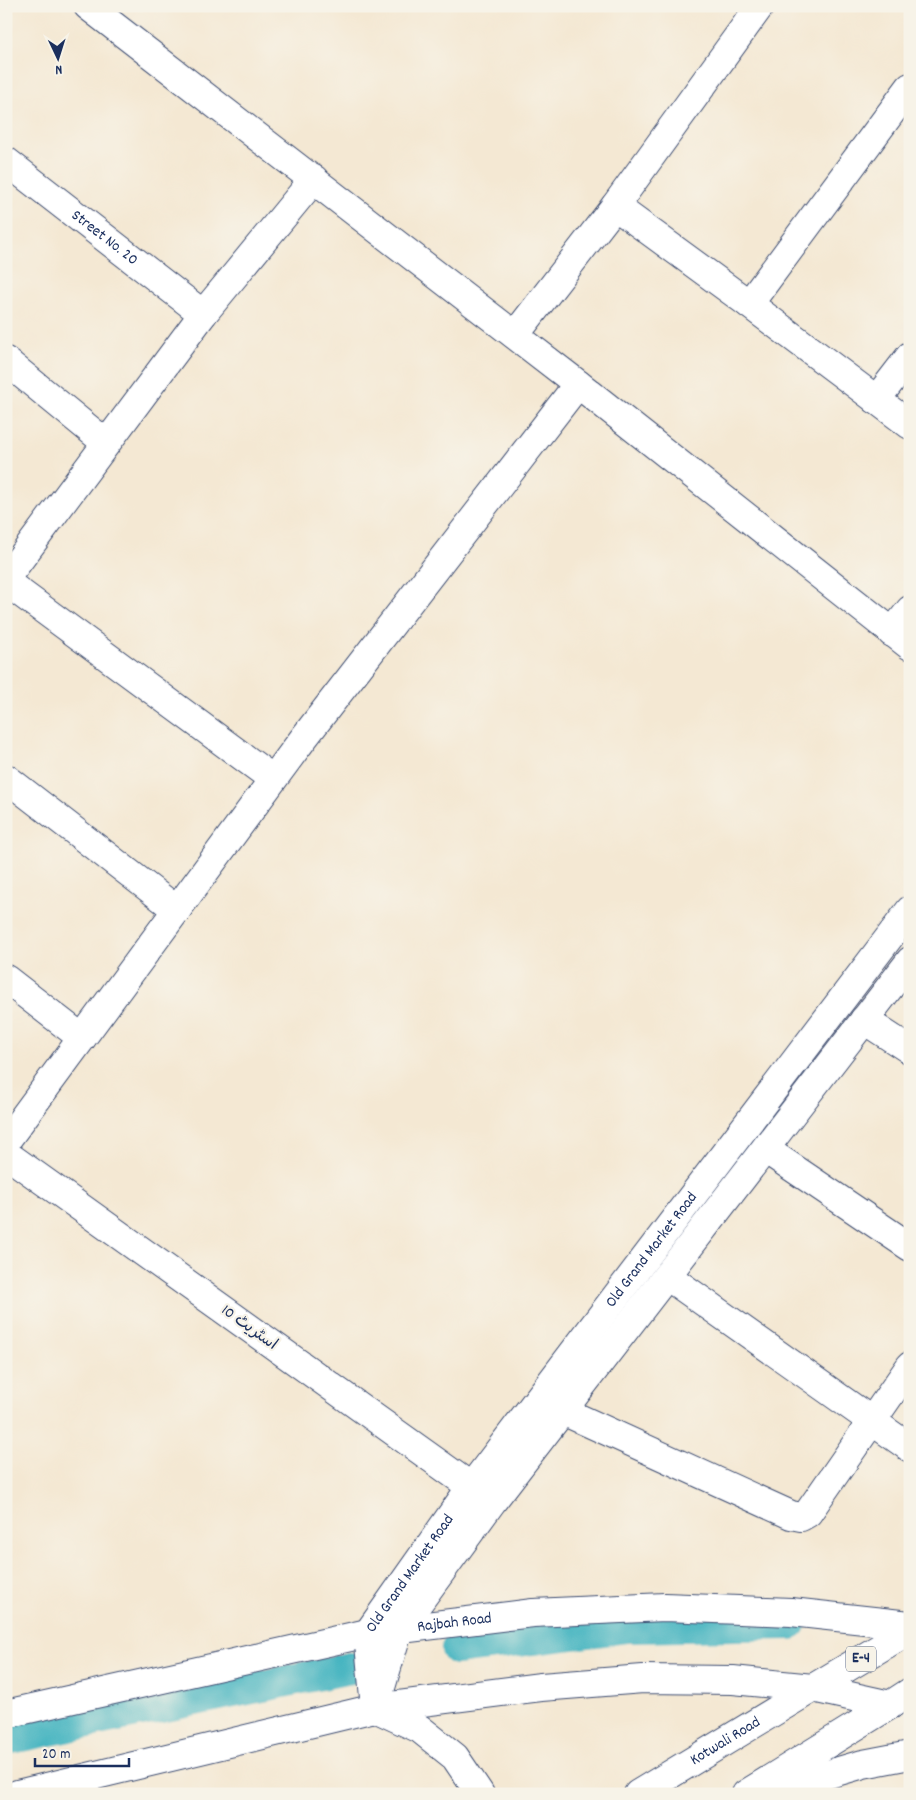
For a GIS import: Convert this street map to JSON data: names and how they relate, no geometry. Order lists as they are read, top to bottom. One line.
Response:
{"streets":{"main road":["Street No. 20","Old Grand Market Road","اسٹریٹ 10","Rajbah Road","E-4","Kotwali Road"]},"crossings":[["Old Grand Market Road","اسٹریٹ 10"],["Old Grand Market Road","Rajbah Road"],["E-4","Kotwali Road"]],"scale_bar":"20 m","north":"bottom"}
